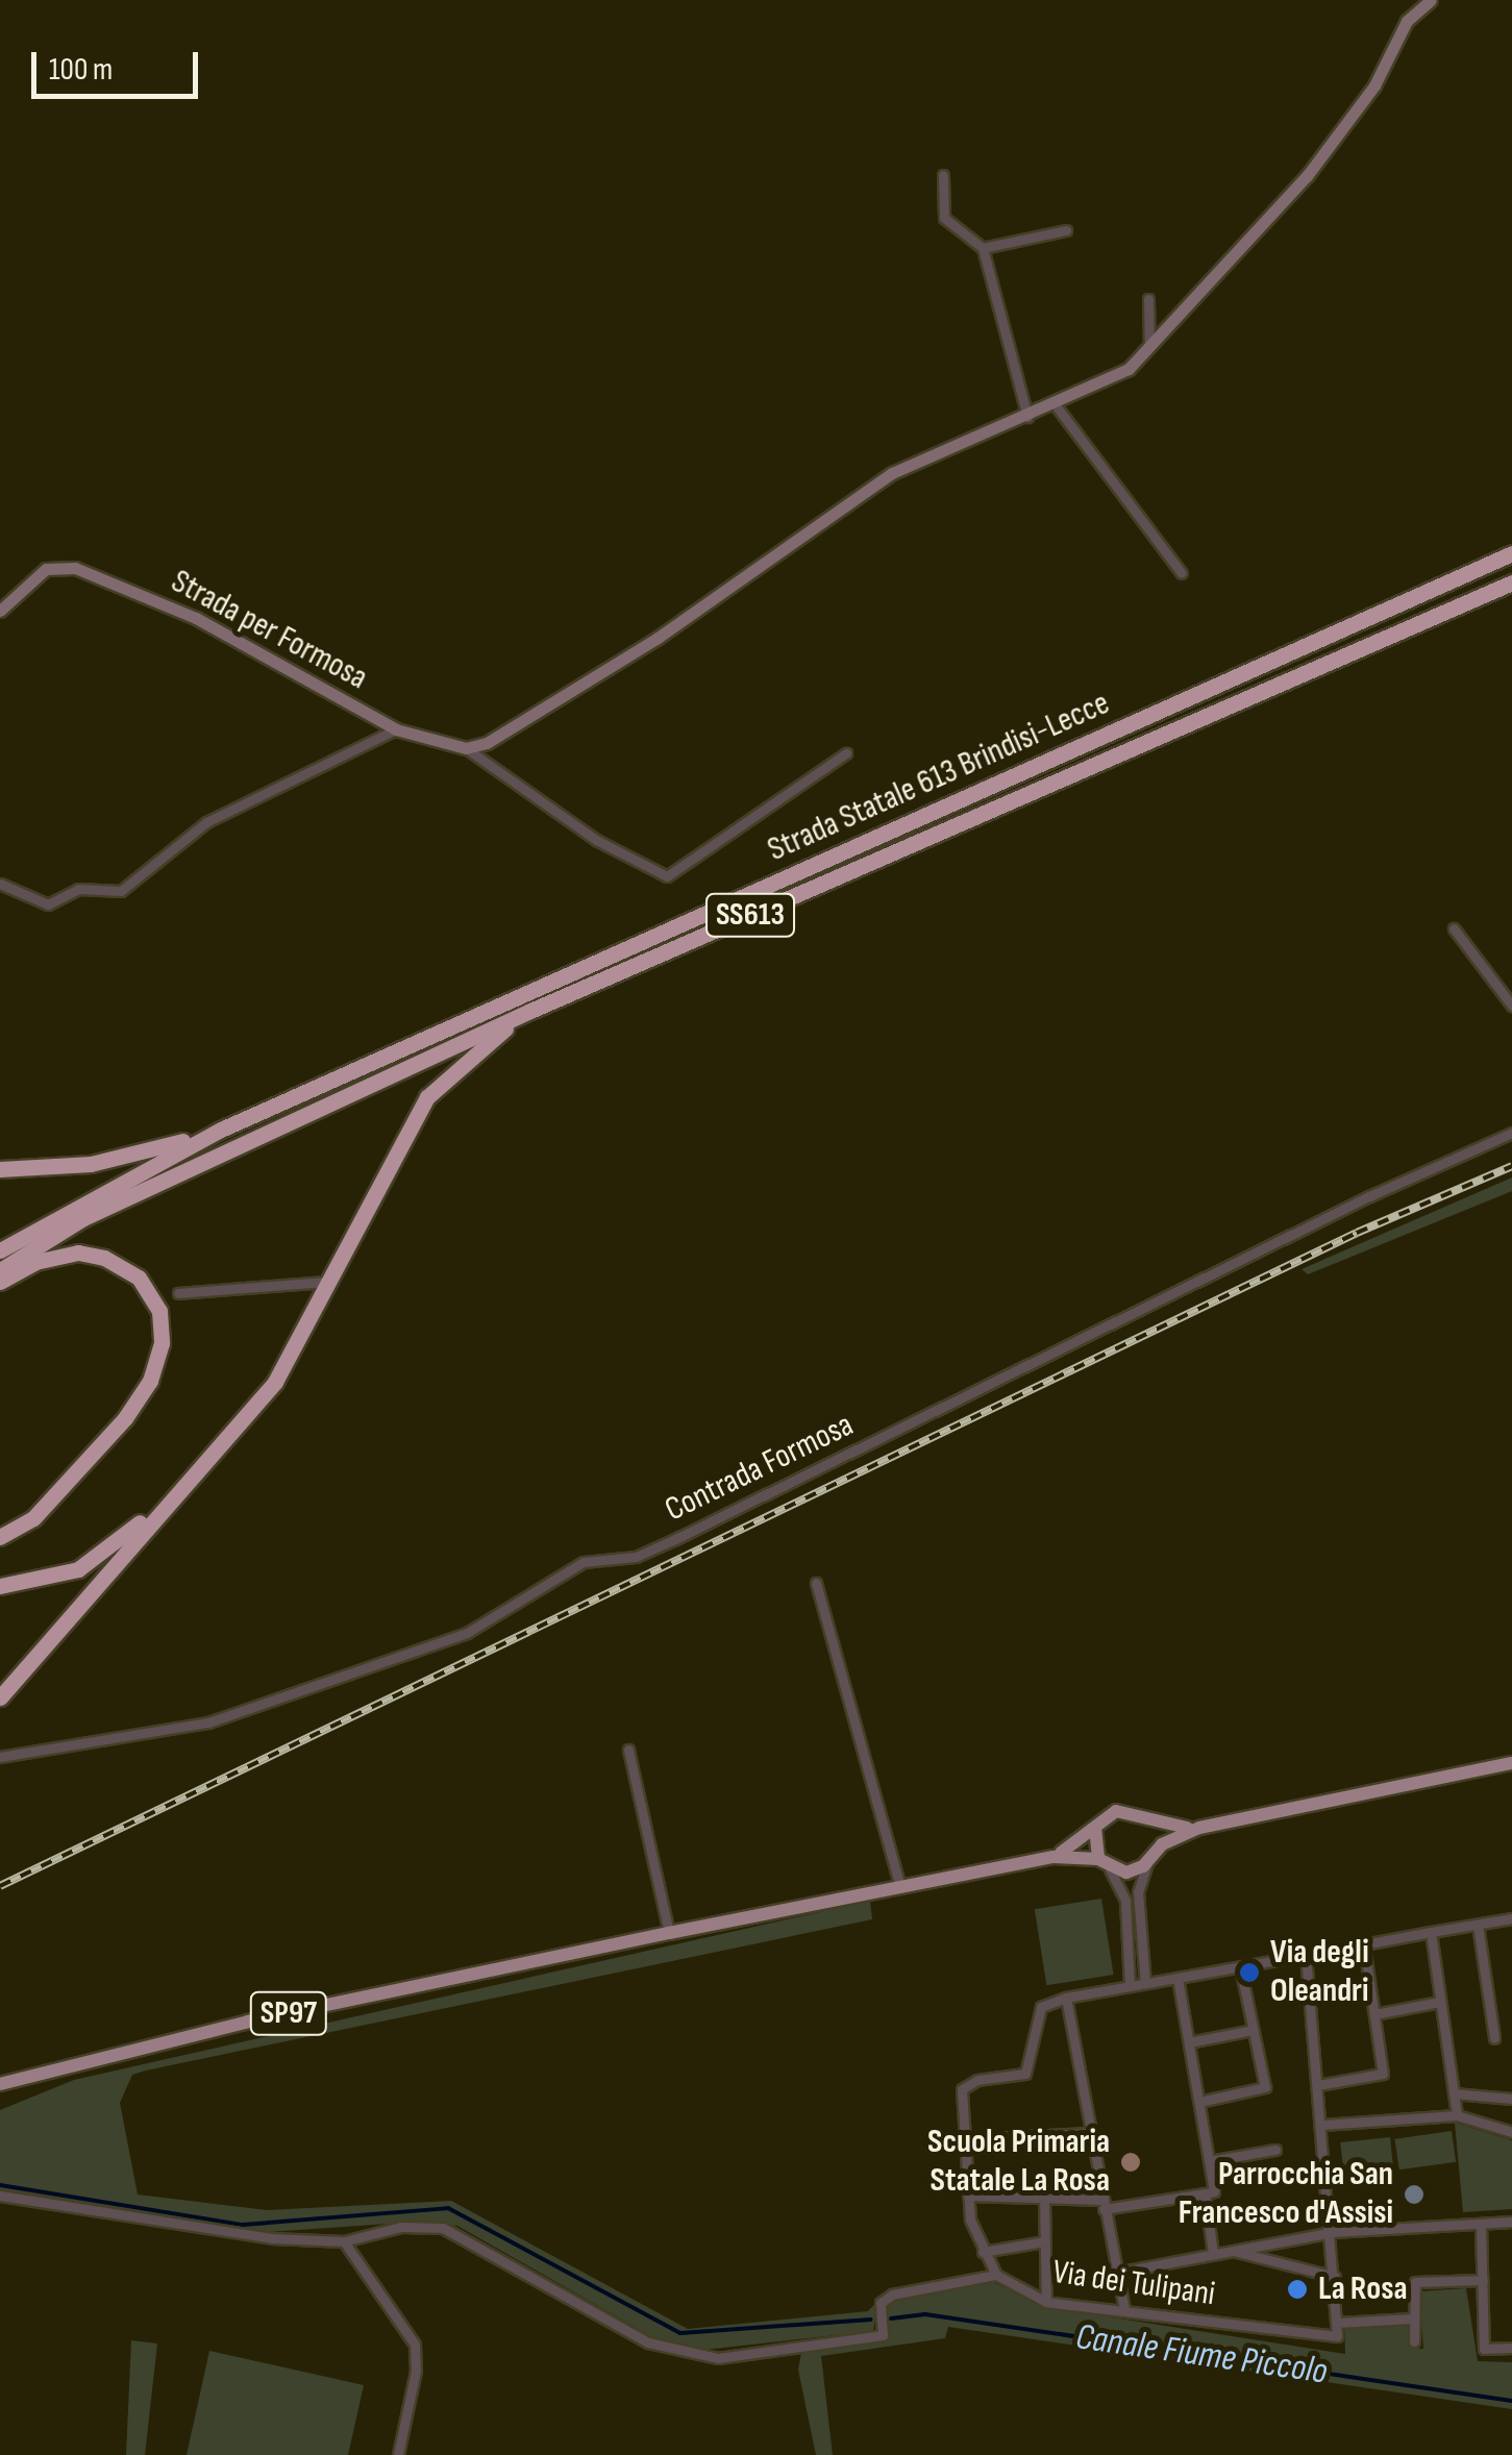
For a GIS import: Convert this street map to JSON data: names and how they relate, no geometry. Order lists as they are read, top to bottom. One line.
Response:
{"streets":{"highway":["Strada Statale 613 Brindisi-Lecce","SS613"],"main road":["SP97"],"street":["Strada per Formosa","Contrada Formosa","Via dei Tulipani"]},"water":["Canale Fiume Piccolo"],"places":["Via degli Oleandri","Scuola Primaria Statale La Rosa","Parrocchia San Francesco d'Assisi","La Rosa"],"scale_bar":"100 m"}
